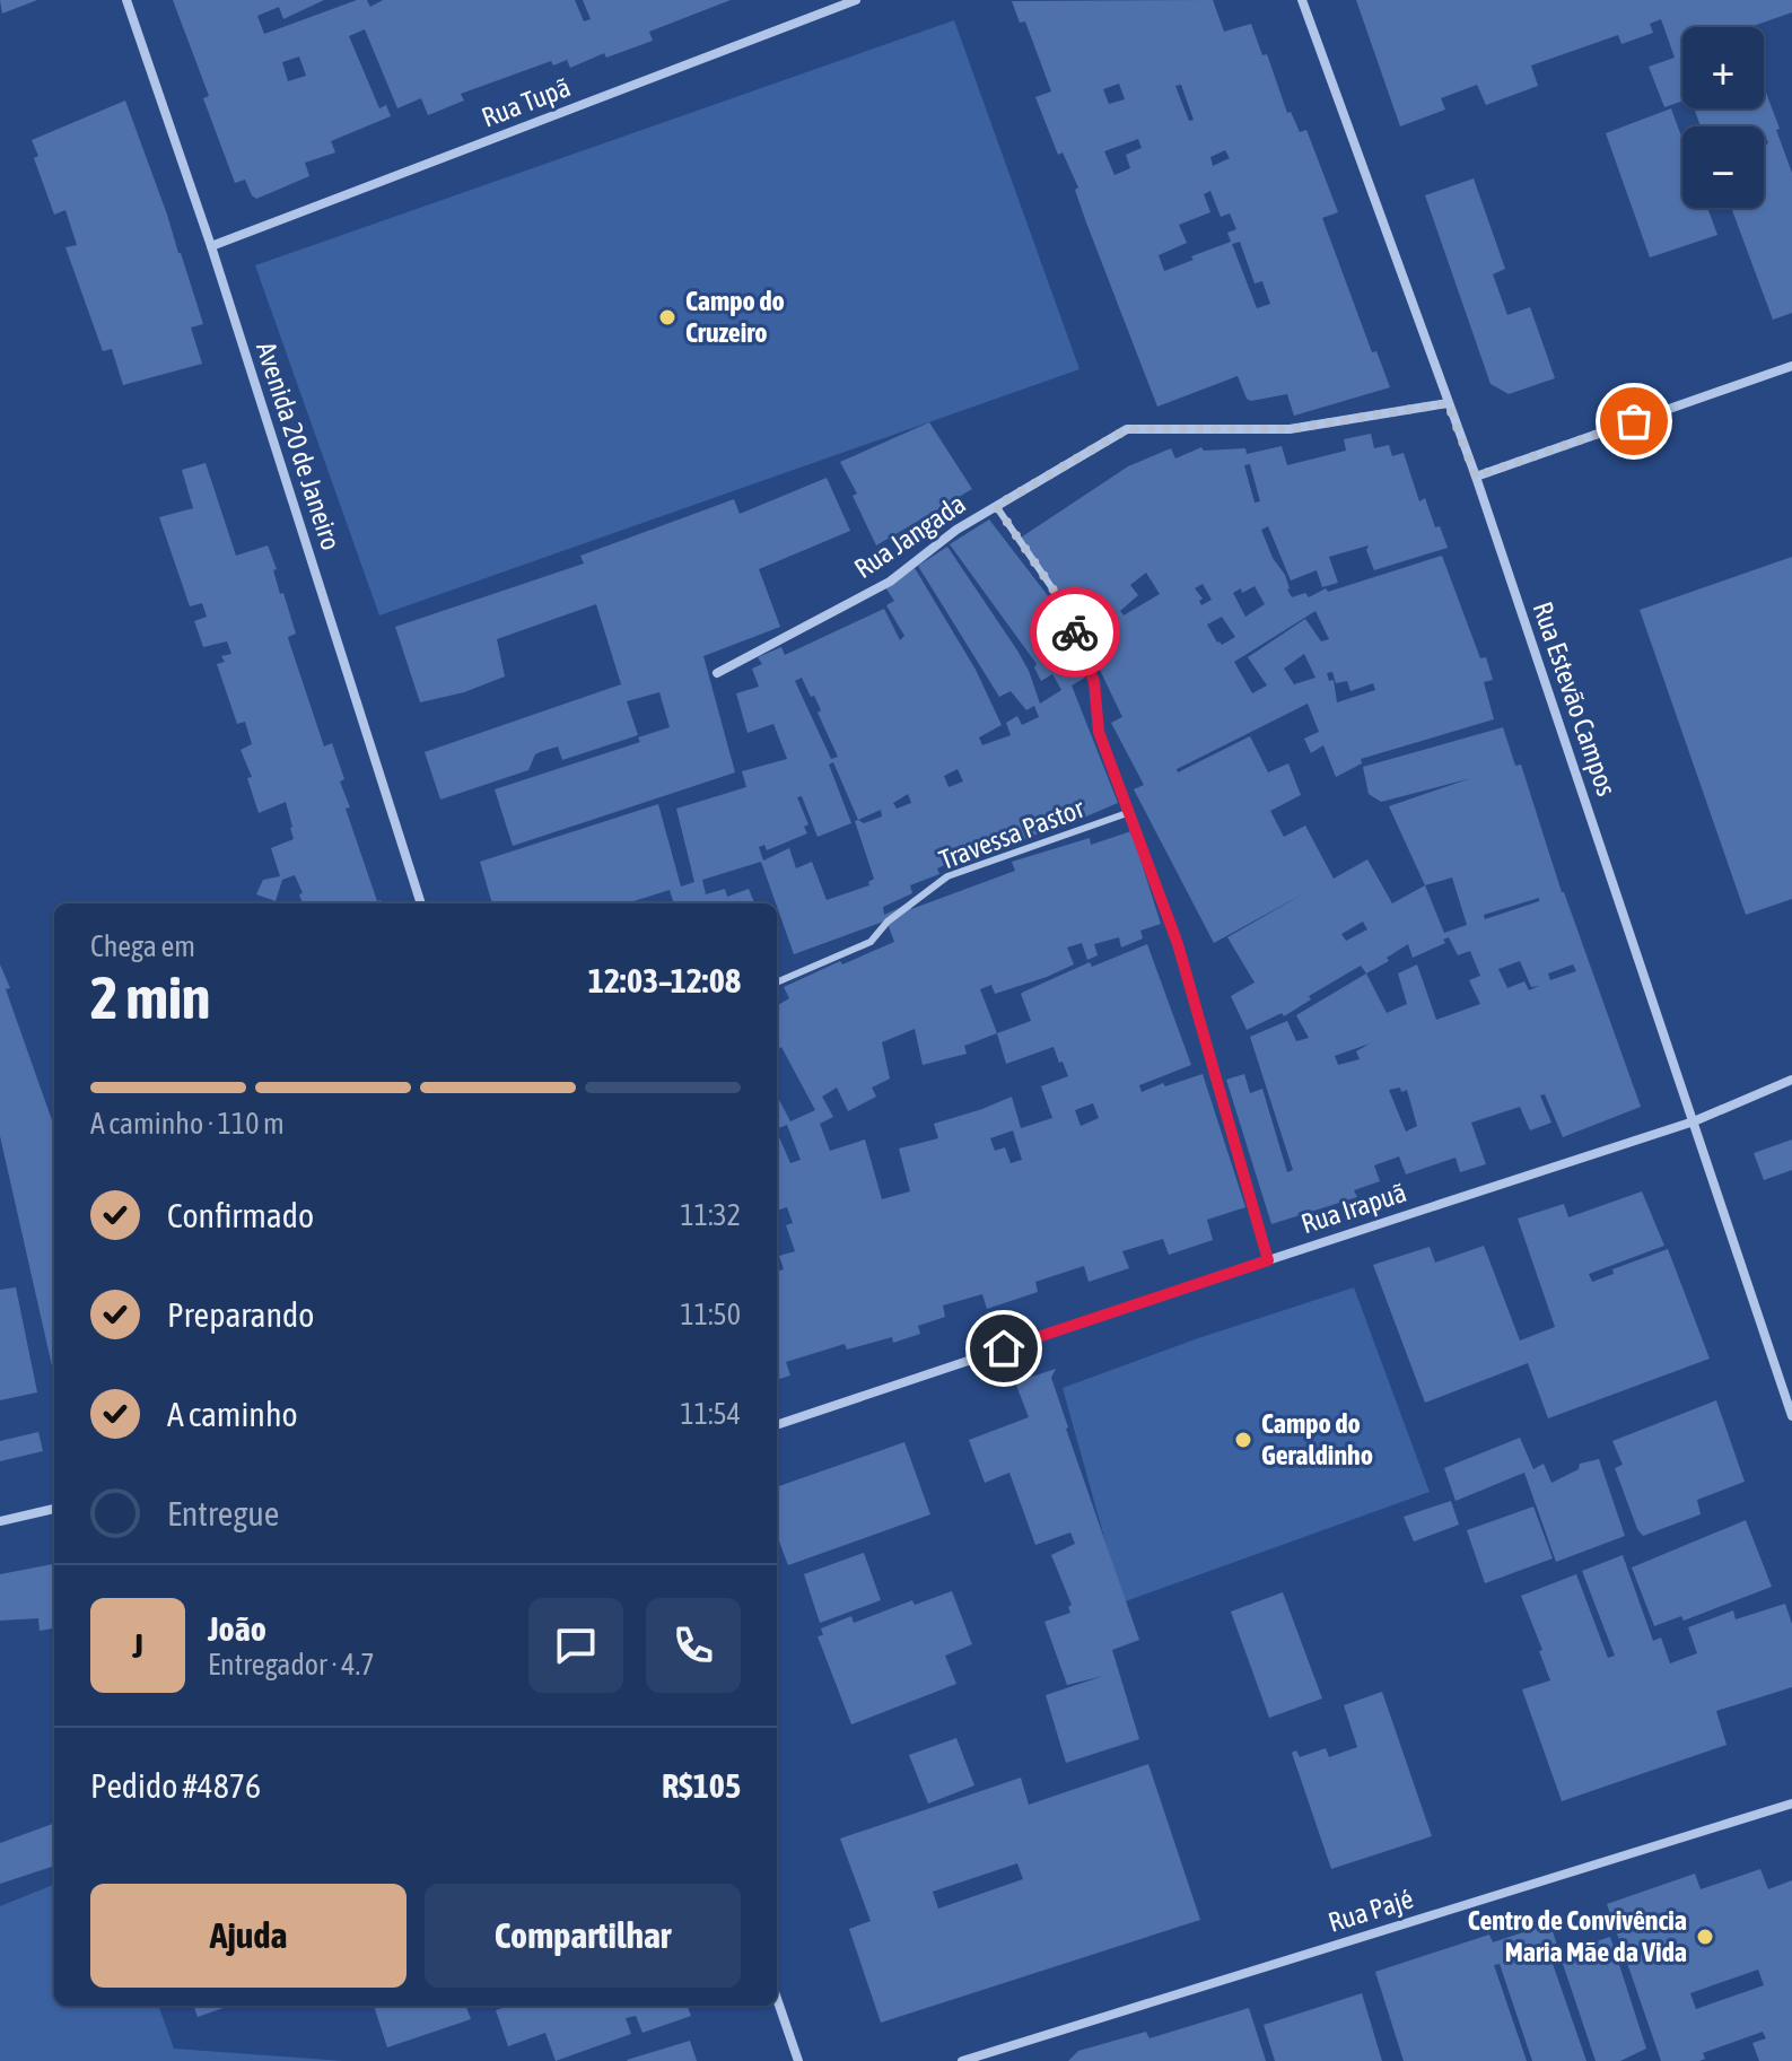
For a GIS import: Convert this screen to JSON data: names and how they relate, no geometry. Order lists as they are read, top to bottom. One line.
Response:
{"streets":{"street":["Rua Tupã","Avenida 20 de Janeiro","Rua Jangada","Rua Estevão Campos","Rua Irapuã","Rua Pajé"],"lane":["Travessa Pastor"]},"crossings":[["Rua Tupã","Avenida 20 de Janeiro"],["Rua Jangada","Rua Estevão Campos"],["Rua Estevão Campos","Rua Irapuã"]],"places":["Campo do Cruzeiro","Campo do Geraldinho","Centro de Convivência Maria Mãe da Vida"],"page":{"map_buttons":["+","−"],"heading":["2 min","Chega em","12:03–12:08"],"panel":["João","Entregador · 4.7","Pedido #4876","R$105"],"bar":"A caminho · 110 m","list":[["Confirmado","11:32"],["Preparando","11:50"],["A caminho","11:54"],"Entregue"],"round":"J","buttons":["Ajuda","Compartilhar"]}}
